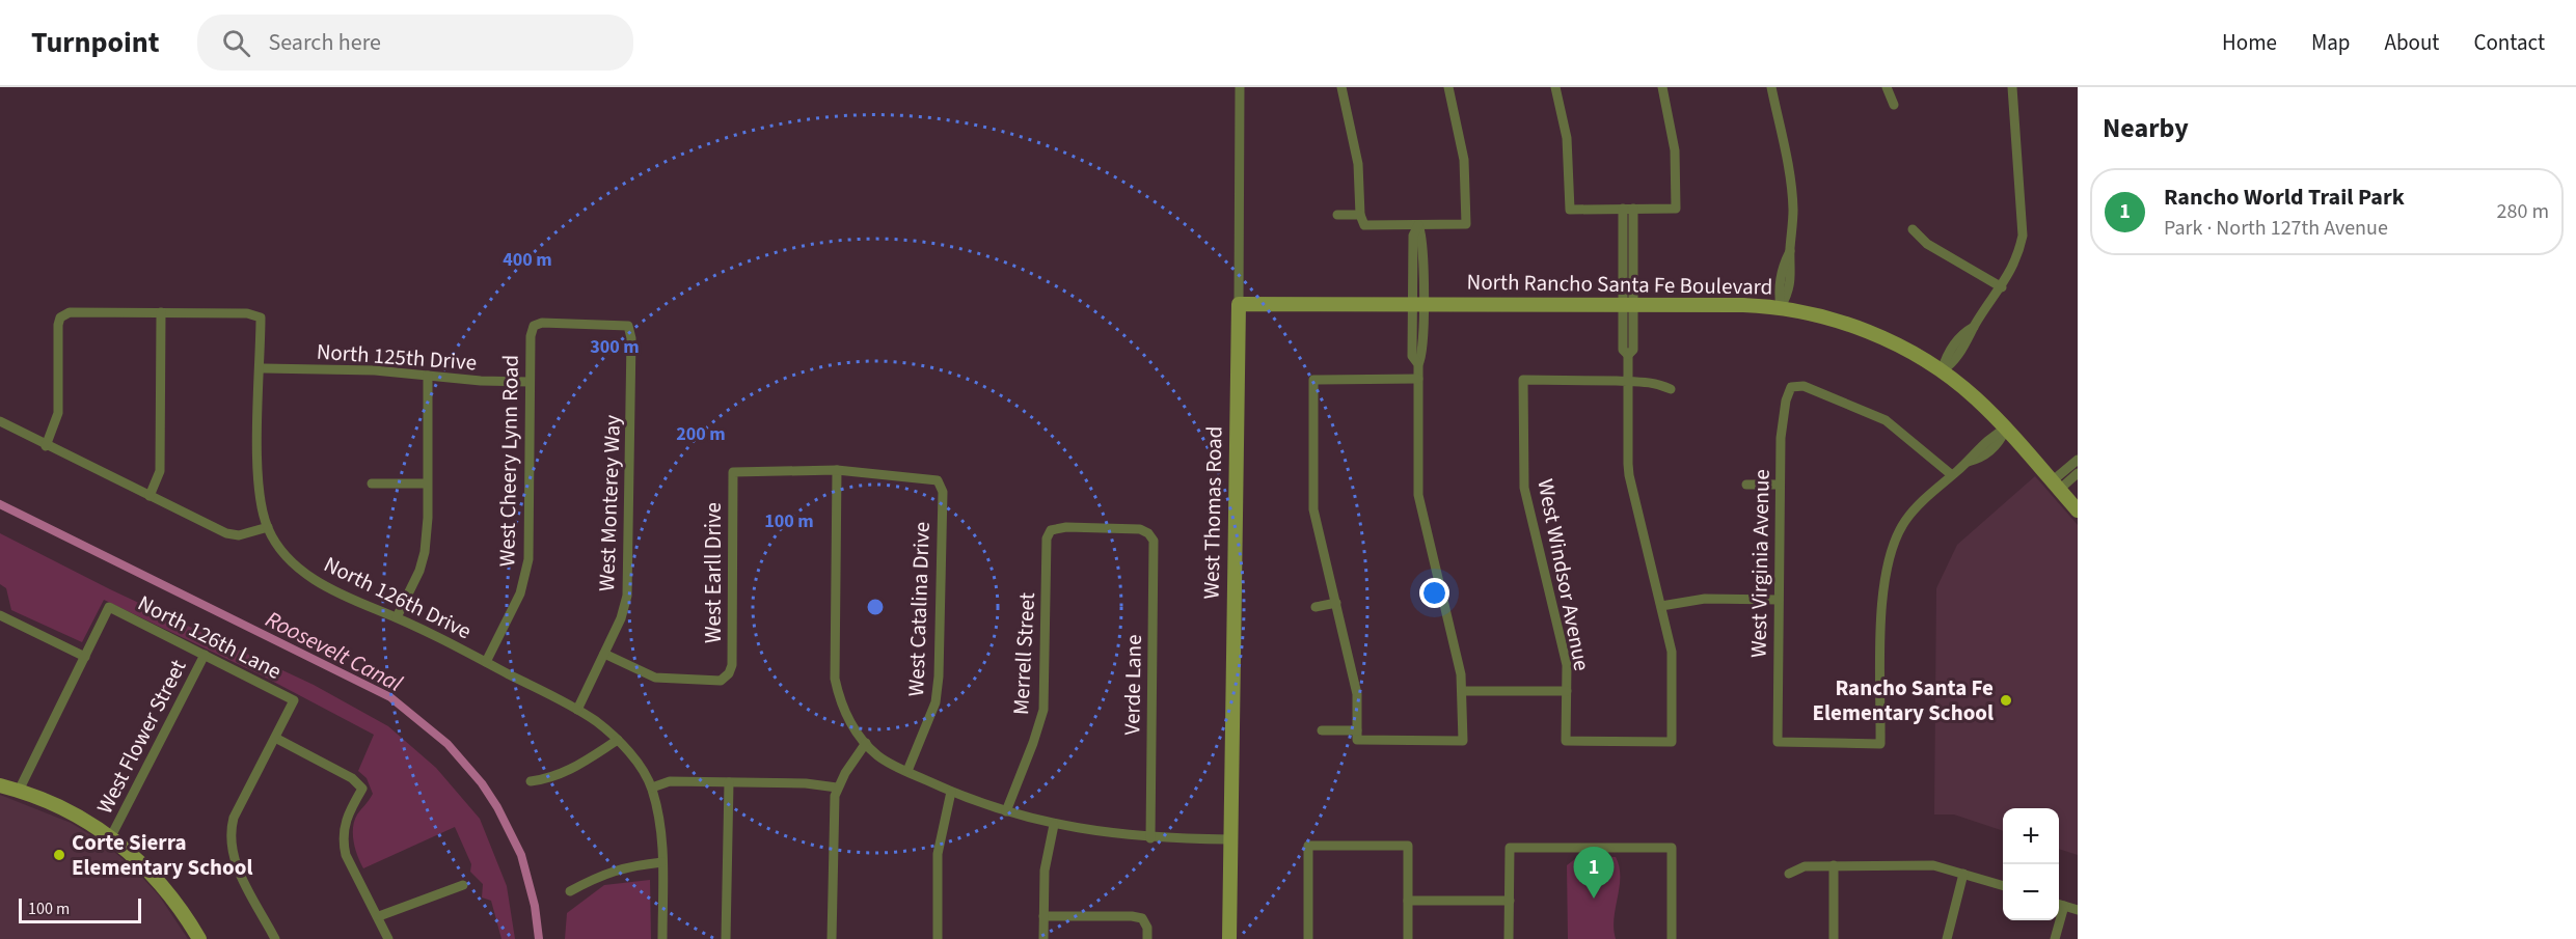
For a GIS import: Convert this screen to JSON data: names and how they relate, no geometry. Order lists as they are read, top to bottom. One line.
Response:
{"streets":{"street":["North Rancho Santa Fe Boulevard","North 125th Drive","West Cheery Lynn Road","West Monterey Way","West Thomas Road","West Virginia Avenue","West Earll Drive","West Windsor Avenue","North 126th Drive","West Catalina Drive","North 126th Lane","Merrell Street","Verde Lane","West Flower Street"]},"crossings":[["North Rancho Santa Fe Boulevard","West Thomas Road"],["North 125th Drive","West Cheery Lynn Road"],["West Cheery Lynn Road","West Monterey Way"],["West Cheery Lynn Road","North 126th Drive"],["West Monterey Way","West Earll Drive"],["West Monterey Way","North 126th Drive"],["West Earll Drive","West Catalina Drive"],["North 126th Lane","West Flower Street"],["Merrell Street","Verde Lane"]],"water":["Roosevelt Canal"],"places":["Rancho Santa Fe Elementary School","Corte Sierra Elementary School"],"scale_bar":"100 m","page":{"header":"Turnpoint","search":"Search here","nav":["Home","Map","About","Contact"],"heading":"Nearby","list":[{"mark":"1","name":"Rancho World Trail Park","note":"Park · North 127th Avenue","value":"280 m"}],"map_buttons":["+","−"],"pins":"1","scale":"100 m"},"rings":["400 m","300 m","200 m","100 m"]}
